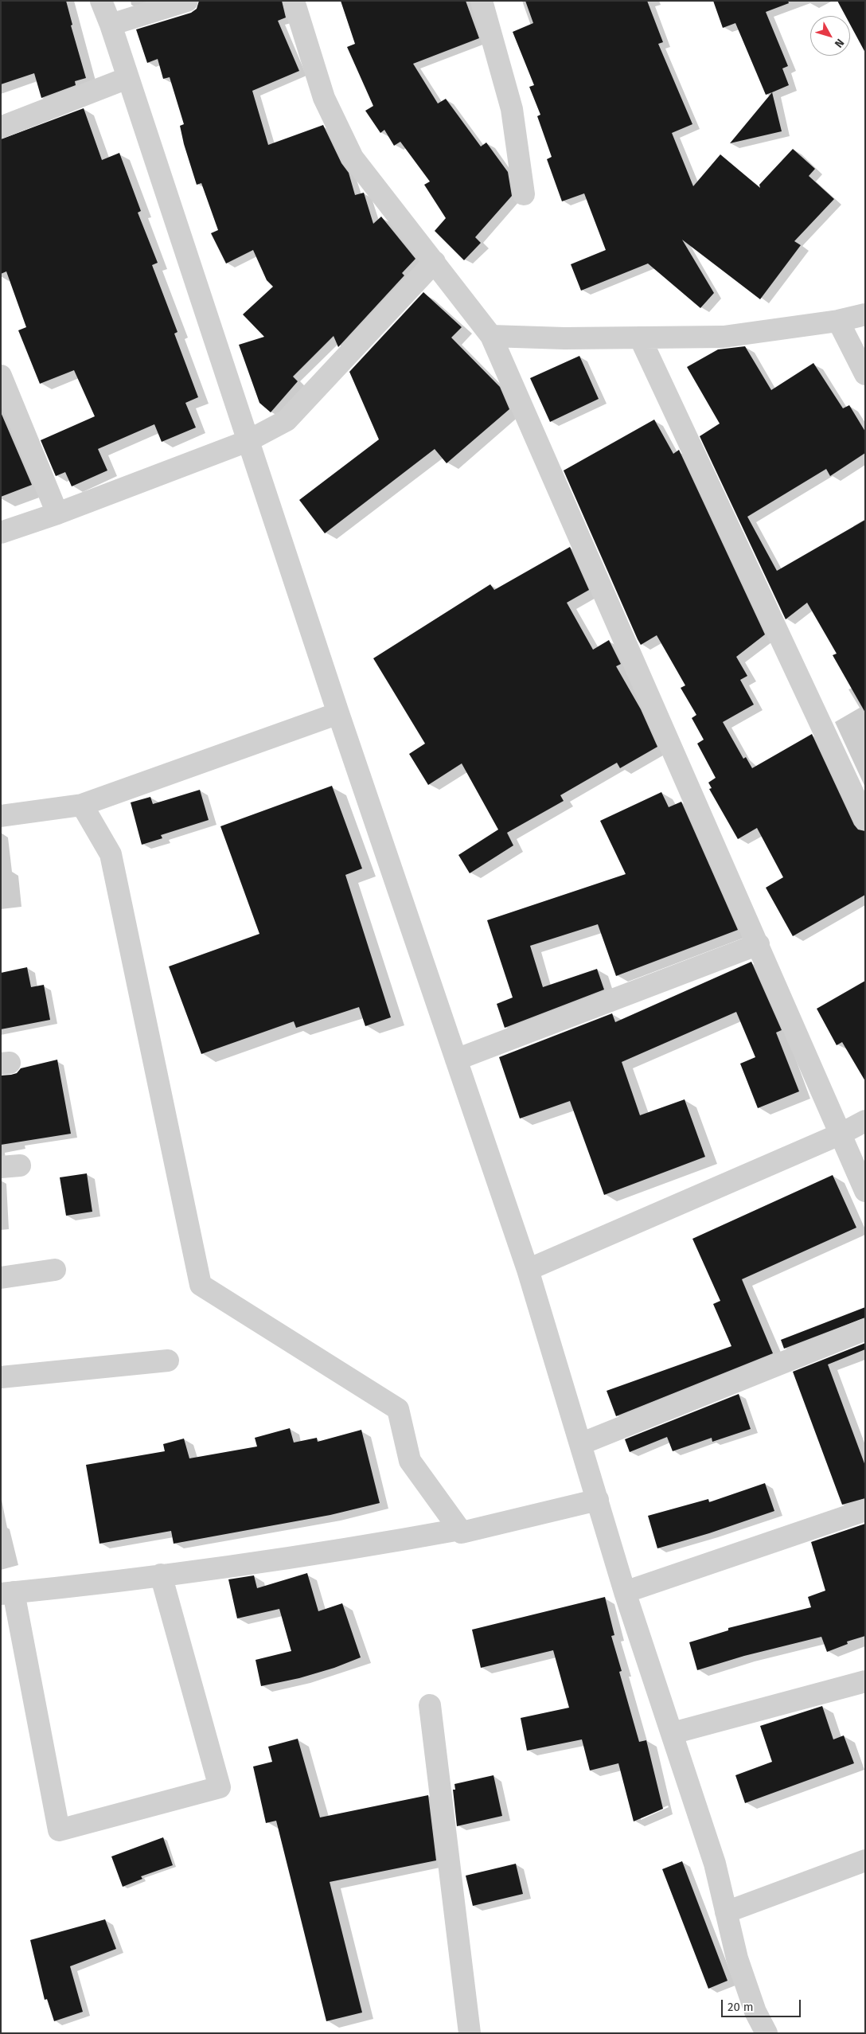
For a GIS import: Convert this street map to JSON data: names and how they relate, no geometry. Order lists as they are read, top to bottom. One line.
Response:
{"scale_bar":"20 m","north":"bottom right"}
